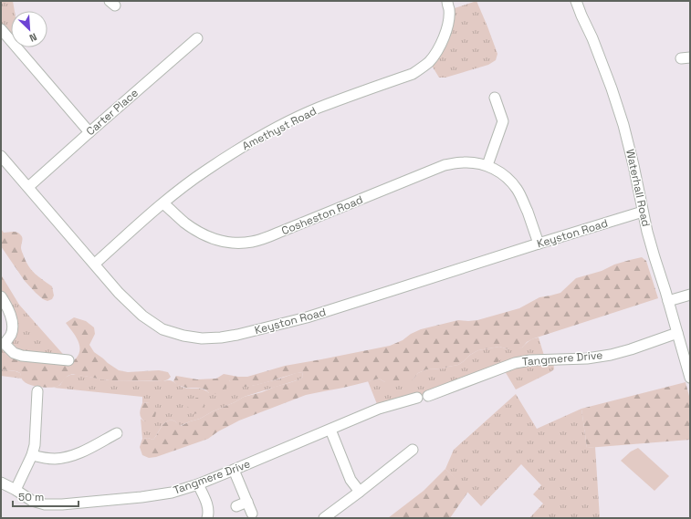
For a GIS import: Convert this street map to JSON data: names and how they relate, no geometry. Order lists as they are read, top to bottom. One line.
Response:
{"streets":{"street":["Carter Place","Amethyst Road","Waterhall Road","Cosheston Road","Keyston Road","Tangmere Drive"]},"crossings":[["Carter Place","Keyston Road"],["Amethyst Road","Cosheston Road"],["Amethyst Road","Keyston Road"],["Waterhall Road","Keyston Road"],["Waterhall Road","Tangmere Drive"],["Cosheston Road","Keyston Road"]],"scale_bar":"50 m","north":"bottom right"}
